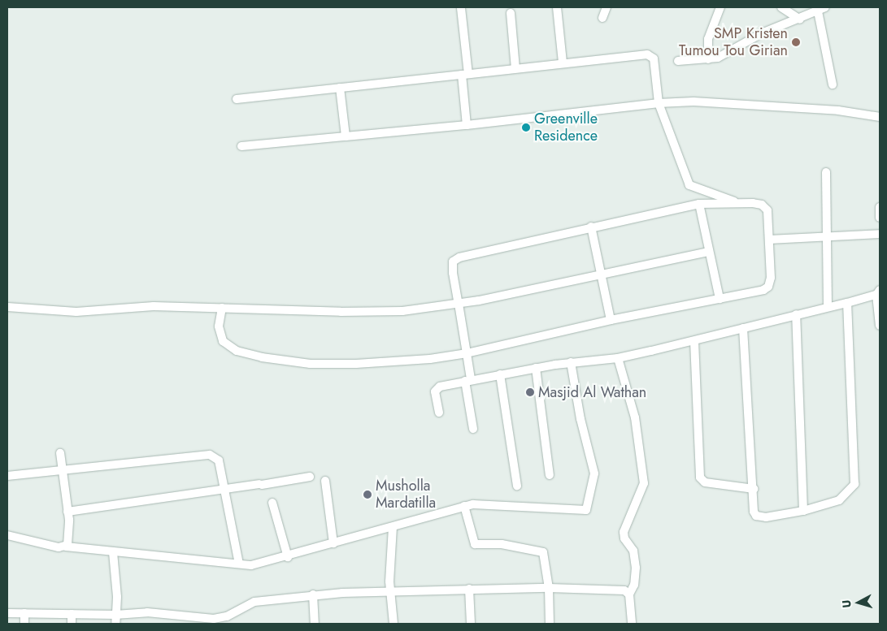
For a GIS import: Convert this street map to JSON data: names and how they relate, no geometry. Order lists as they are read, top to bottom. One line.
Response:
{"places":["SMP Kristen Tumou Tou Girian","Greenville Residence","Masjid Al Wathan","Musholla Mardatilla"],"north":"left"}
